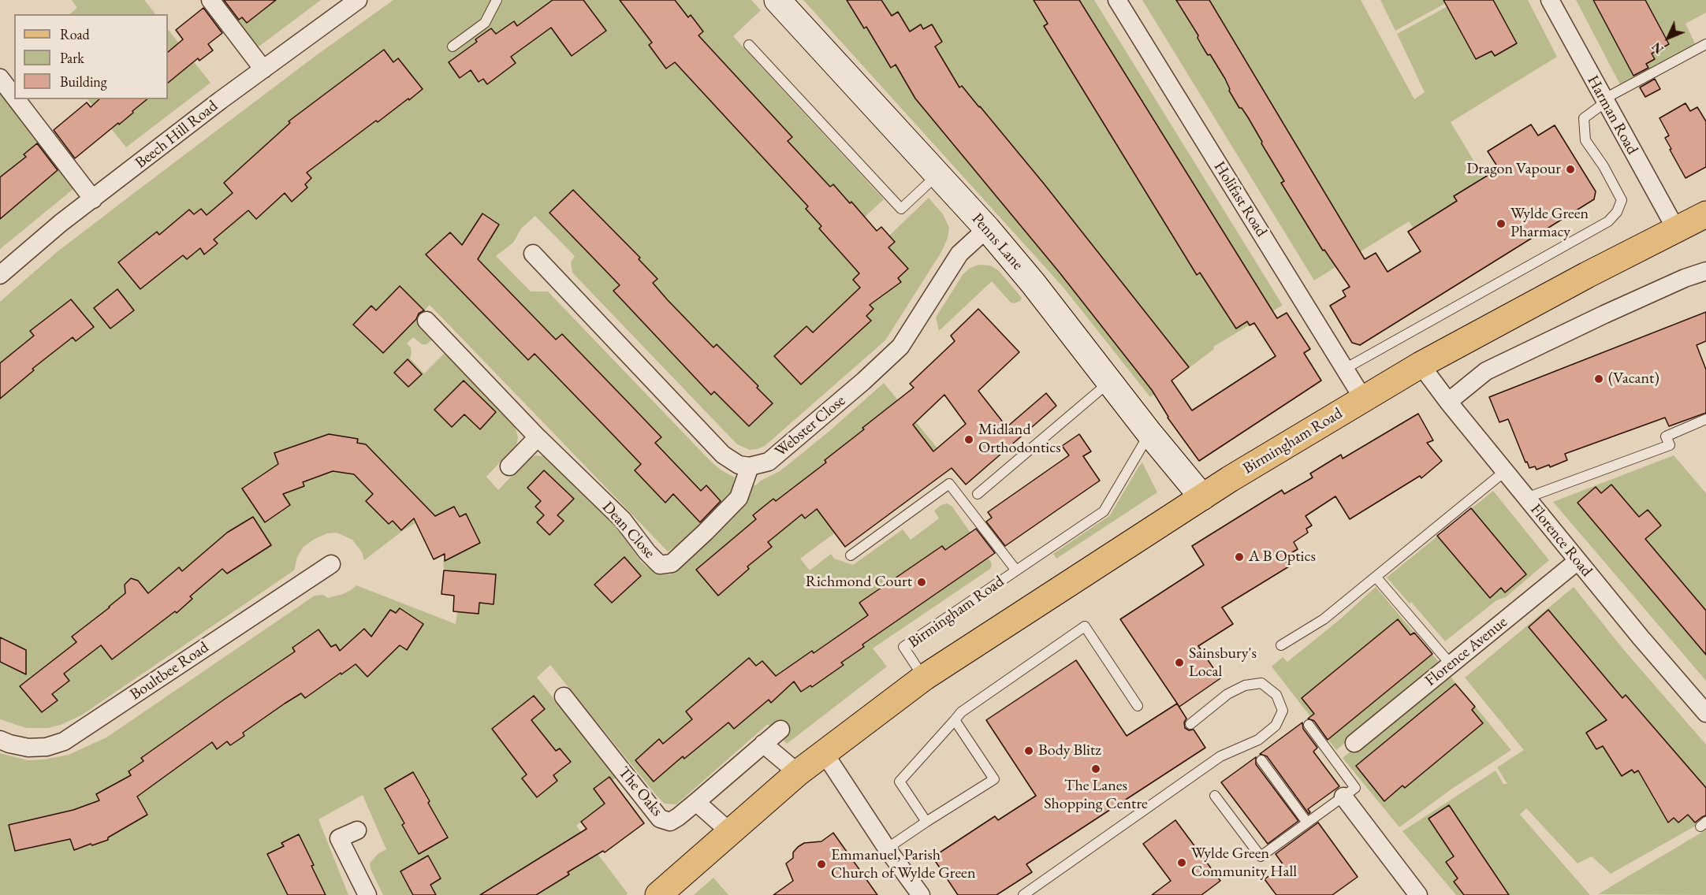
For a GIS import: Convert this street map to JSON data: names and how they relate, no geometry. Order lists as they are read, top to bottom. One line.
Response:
{"streets":{"main road":["Penns Lane","Birmingham Road"],"street":["Harman Road","Beech Hill Road","Holifast Road","Webster Close","Dean Close","Florence Road","Florence Avenue","Boultbee Road","The Oaks"]},"crossings":[["Harman Road","Birmingham Road"],["Holifast Road","Birmingham Road"],["Penns Lane","Webster Close"],["Penns Lane","Birmingham Road"],["Webster Close","Dean Close"],["Birmingham Road","Florence Road"],["Florence Road","Florence Avenue"]],"places":["Dragon Vapour","Wylde Green Pharmacy","(Vacant)","Midland Orthodontics","A B Optics","Richmond Court","Sainsbury's Local","Body Blitz","The Lanes Shopping Centre","Wylde Green Community Hall","Emmanuel, Parish Church of Wylde Green"],"legend":["Road","Park","Building"],"north":"bottom left"}
